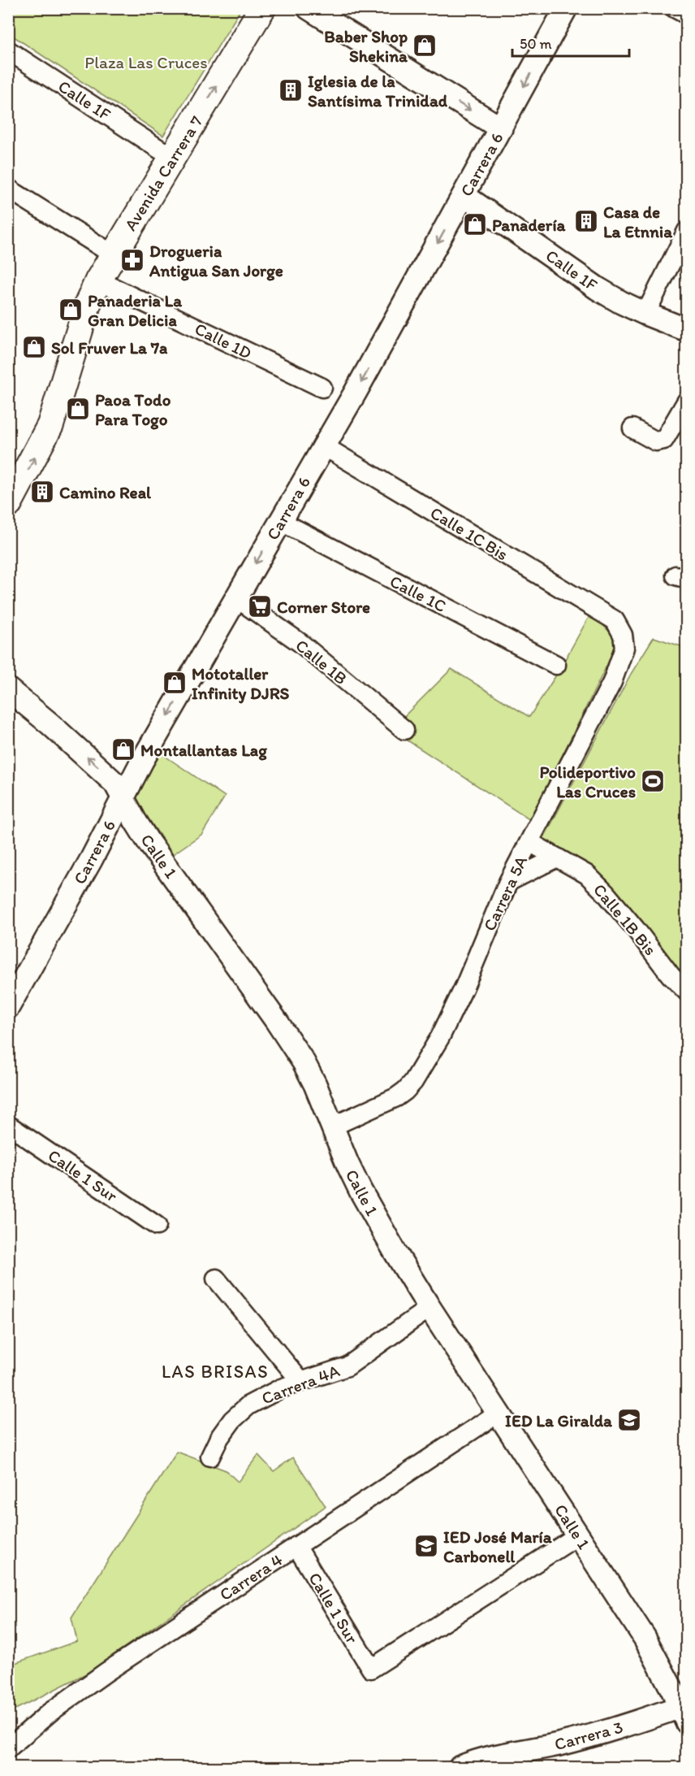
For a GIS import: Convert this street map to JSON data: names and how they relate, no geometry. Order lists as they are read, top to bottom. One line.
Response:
{"streets":{"main road":["Avenida Carrera 7"],"street":["Calle 1F","Carrera 6","Calle 1D","Calle 1C Bis","Calle 1C","Calle 1B","Calle 1","Carrera 5A","Calle 1B Bis","Calle 1 Sur","Carrera 4A","Carrera 4","Carrera 3"]},"crossings":[["Calle 1F","Carrera 6"],["Calle 1F","Avenida Carrera 7"],["Carrera 6","Calle 1C Bis"],["Carrera 6","Calle 1C"],["Carrera 6","Calle 1B"],["Carrera 6","Calle 1"],["Avenida Carrera 7","Calle 1D"],["Calle 1C Bis","Carrera 5A"],["Calle 1","Carrera 5A"],["Calle 1","Calle 1 Sur"],["Calle 1","Carrera 4A"],["Calle 1","Carrera 4"],["Calle 1","Carrera 3"],["Carrera 5A","Calle 1B Bis"],["Calle 1 Sur","Carrera 4"]],"one_way":["Carrera 6","Avenida Carrera 7"],"districts":["LAS BRISAS"],"parks":["Plaza Las Cruces"],"places":{"shop":["Baber Shop Shekina","Panadería","Panaderia La Gran Delicia","Sol Fruver La 7a","Paoa Todo Para Togo","Mototaller Infinity DJRS","Montallantas Lag"],"building":["Iglesia de la Santísima Trinidad","Casa de La Etnnia","Camino Real"],"pharmacy":["Drogueria Antigua San Jorge"],"supermarket":["Corner Store"],"sports":["Polideportivo Las Cruces"],"school or university":["IED La Giralda","IED José María Carbonell"]},"scale_bar":"50 m"}
